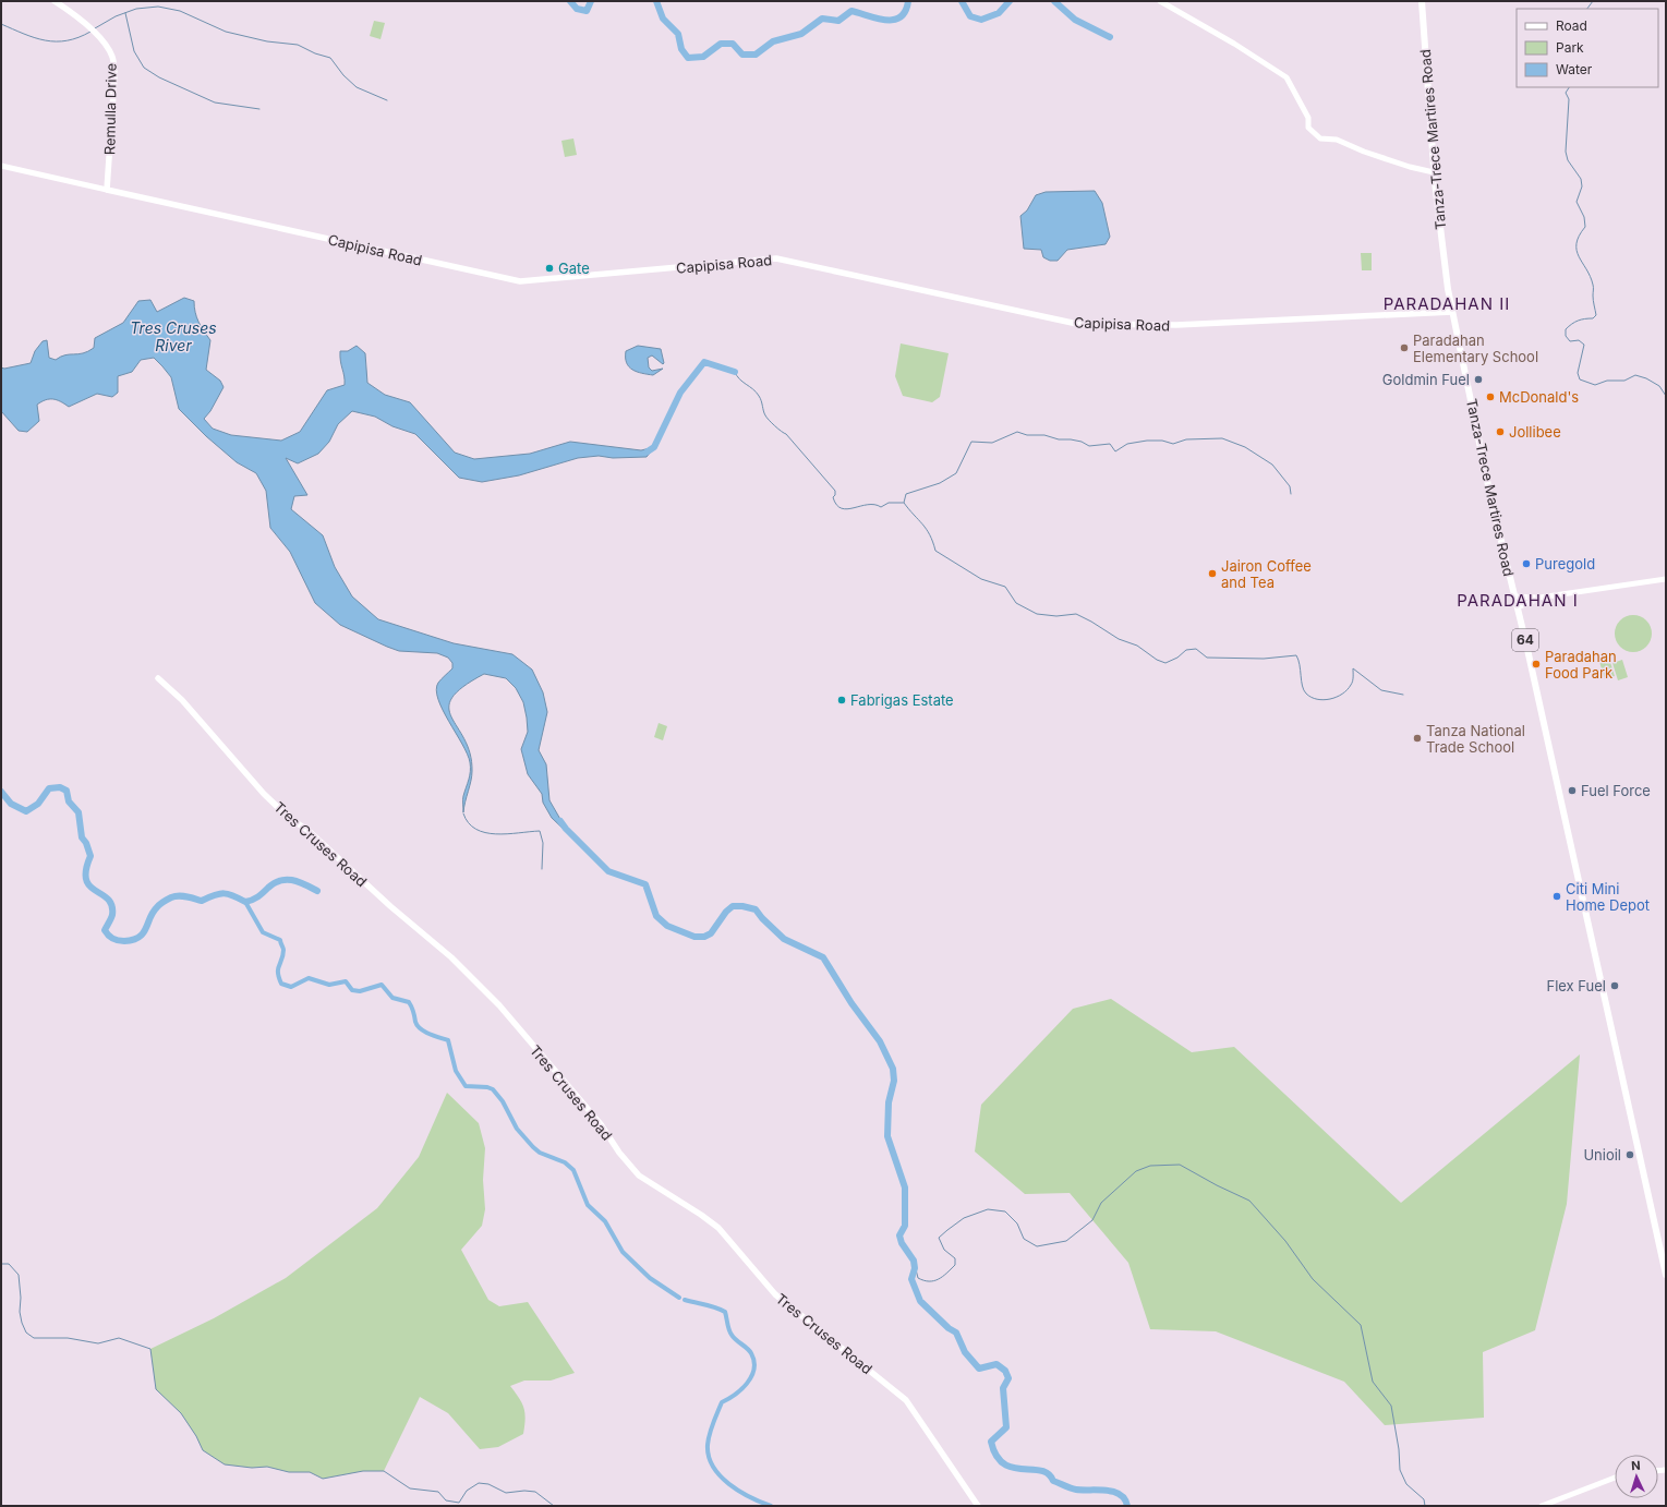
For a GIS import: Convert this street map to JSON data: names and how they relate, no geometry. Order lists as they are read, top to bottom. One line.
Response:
{"streets":{"main road":["Remulla Drive","Tanza-Trece Martires Road","Capipisa Road","64","Tres Cruses Road"]},"crossings":[["Remulla Drive","Capipisa Road"],["Tanza-Trece Martires Road","Capipisa Road"]],"districts":["PARADAHAN II","PARADAHAN I"],"water":["Tres Cruses River"],"places":["Gate","Paradahan Elementary School","Goldmin Fuel","McDonald's","Jollibee","Puregold","Jairon Coffee and Tea","Paradahan Food Park","Fabrigas Estate","Tanza National Trade School","Fuel Force","Citi Mini Home Depot","Flex Fuel","Unioil"],"legend":["Road","Park","Water"],"north":"top"}
